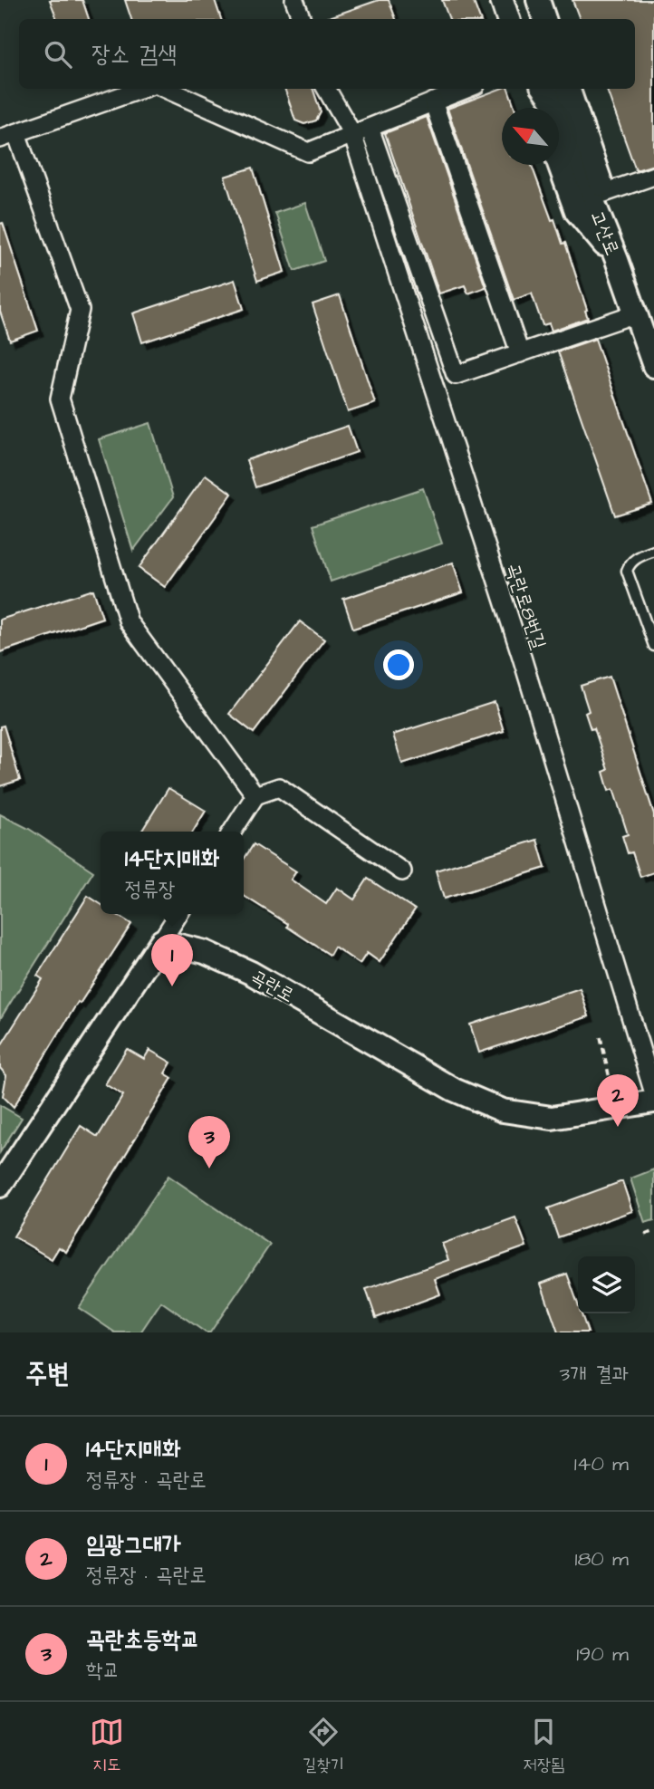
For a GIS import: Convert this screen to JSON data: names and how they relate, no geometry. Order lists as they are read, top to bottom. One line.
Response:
{"streets":{"street":["고산로","곡란로8번길","곡란로"]},"north":"top left","page":{"search":"장소 검색","popup":["14단지매화","정류장"],"pins":["1","2","3"],"heading":["주변","3개 결과"],"list":[{"mark":"1","name":"14단지매화","note":"정류장 · 곡란로","value":"140 m"},{"mark":"2","name":"임광그대가","note":"정류장 · 곡란로","value":"180 m"},{"mark":"3","name":"곡란초등학교","note":"학교","value":"190 m"}],"nav":["지도","길찾기","저장됨"]}}
